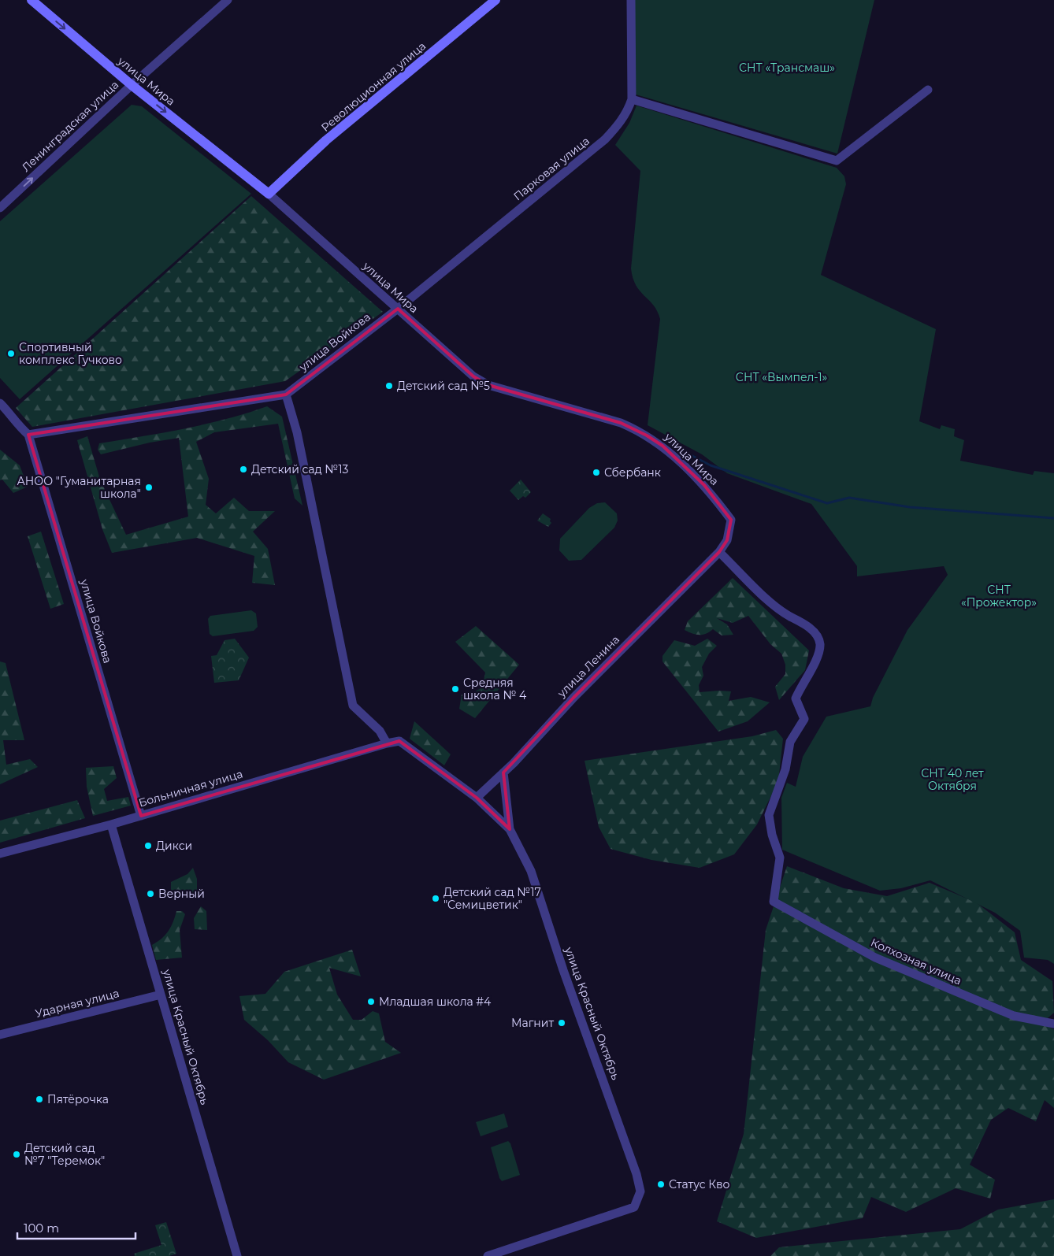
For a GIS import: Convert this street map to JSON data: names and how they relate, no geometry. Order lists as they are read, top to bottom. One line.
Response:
{"streets":{"street":["улица Мира","Революционная улица","Ленинградская улица","Парковая улица","улица Войкова","улица Ленина","Больничная улица","Колхозная улица","Ударная улица","улица Красный Октябрь"]},"crossings":[["улица Мира","Революционная улица"],["улица Мира","Ленинградская улица"],["улица Мира","Парковая улица"],["улица Мира","улица Войкова"],["улица Мира","улица Ленина"],["улица Мира","Колхозная улица"],["Парковая улица","улица Войкова"],["улица Войкова","Больничная улица"],["улица Ленина","Колхозная улица"],["улица Ленина","улица Красный Октябрь"],["Больничная улица","улица Красный Октябрь"],["Ударная улица","улица Красный Октябрь"]],"one_way":["Ленинградская улица"],"parks":["СНТ «Трансмаш»","СНТ «Вымпел-1»","СНТ «Прожектор»","СНТ 40 лет Октября"],"places":["Спортивный комплекс Гучково","Детский сад №5","Детский сад №13","Сбербанк","АНОО \"Гуманитарная школа\"","Средняя школа № 4","Дикси","Верный","Детский сад №17 \"Семицветик\"","Младшая школа #4","Магнит","Пятёрочка","Детский сад №7 \"Теремок\"","Статус Кво"],"scale_bar":"100 m"}
